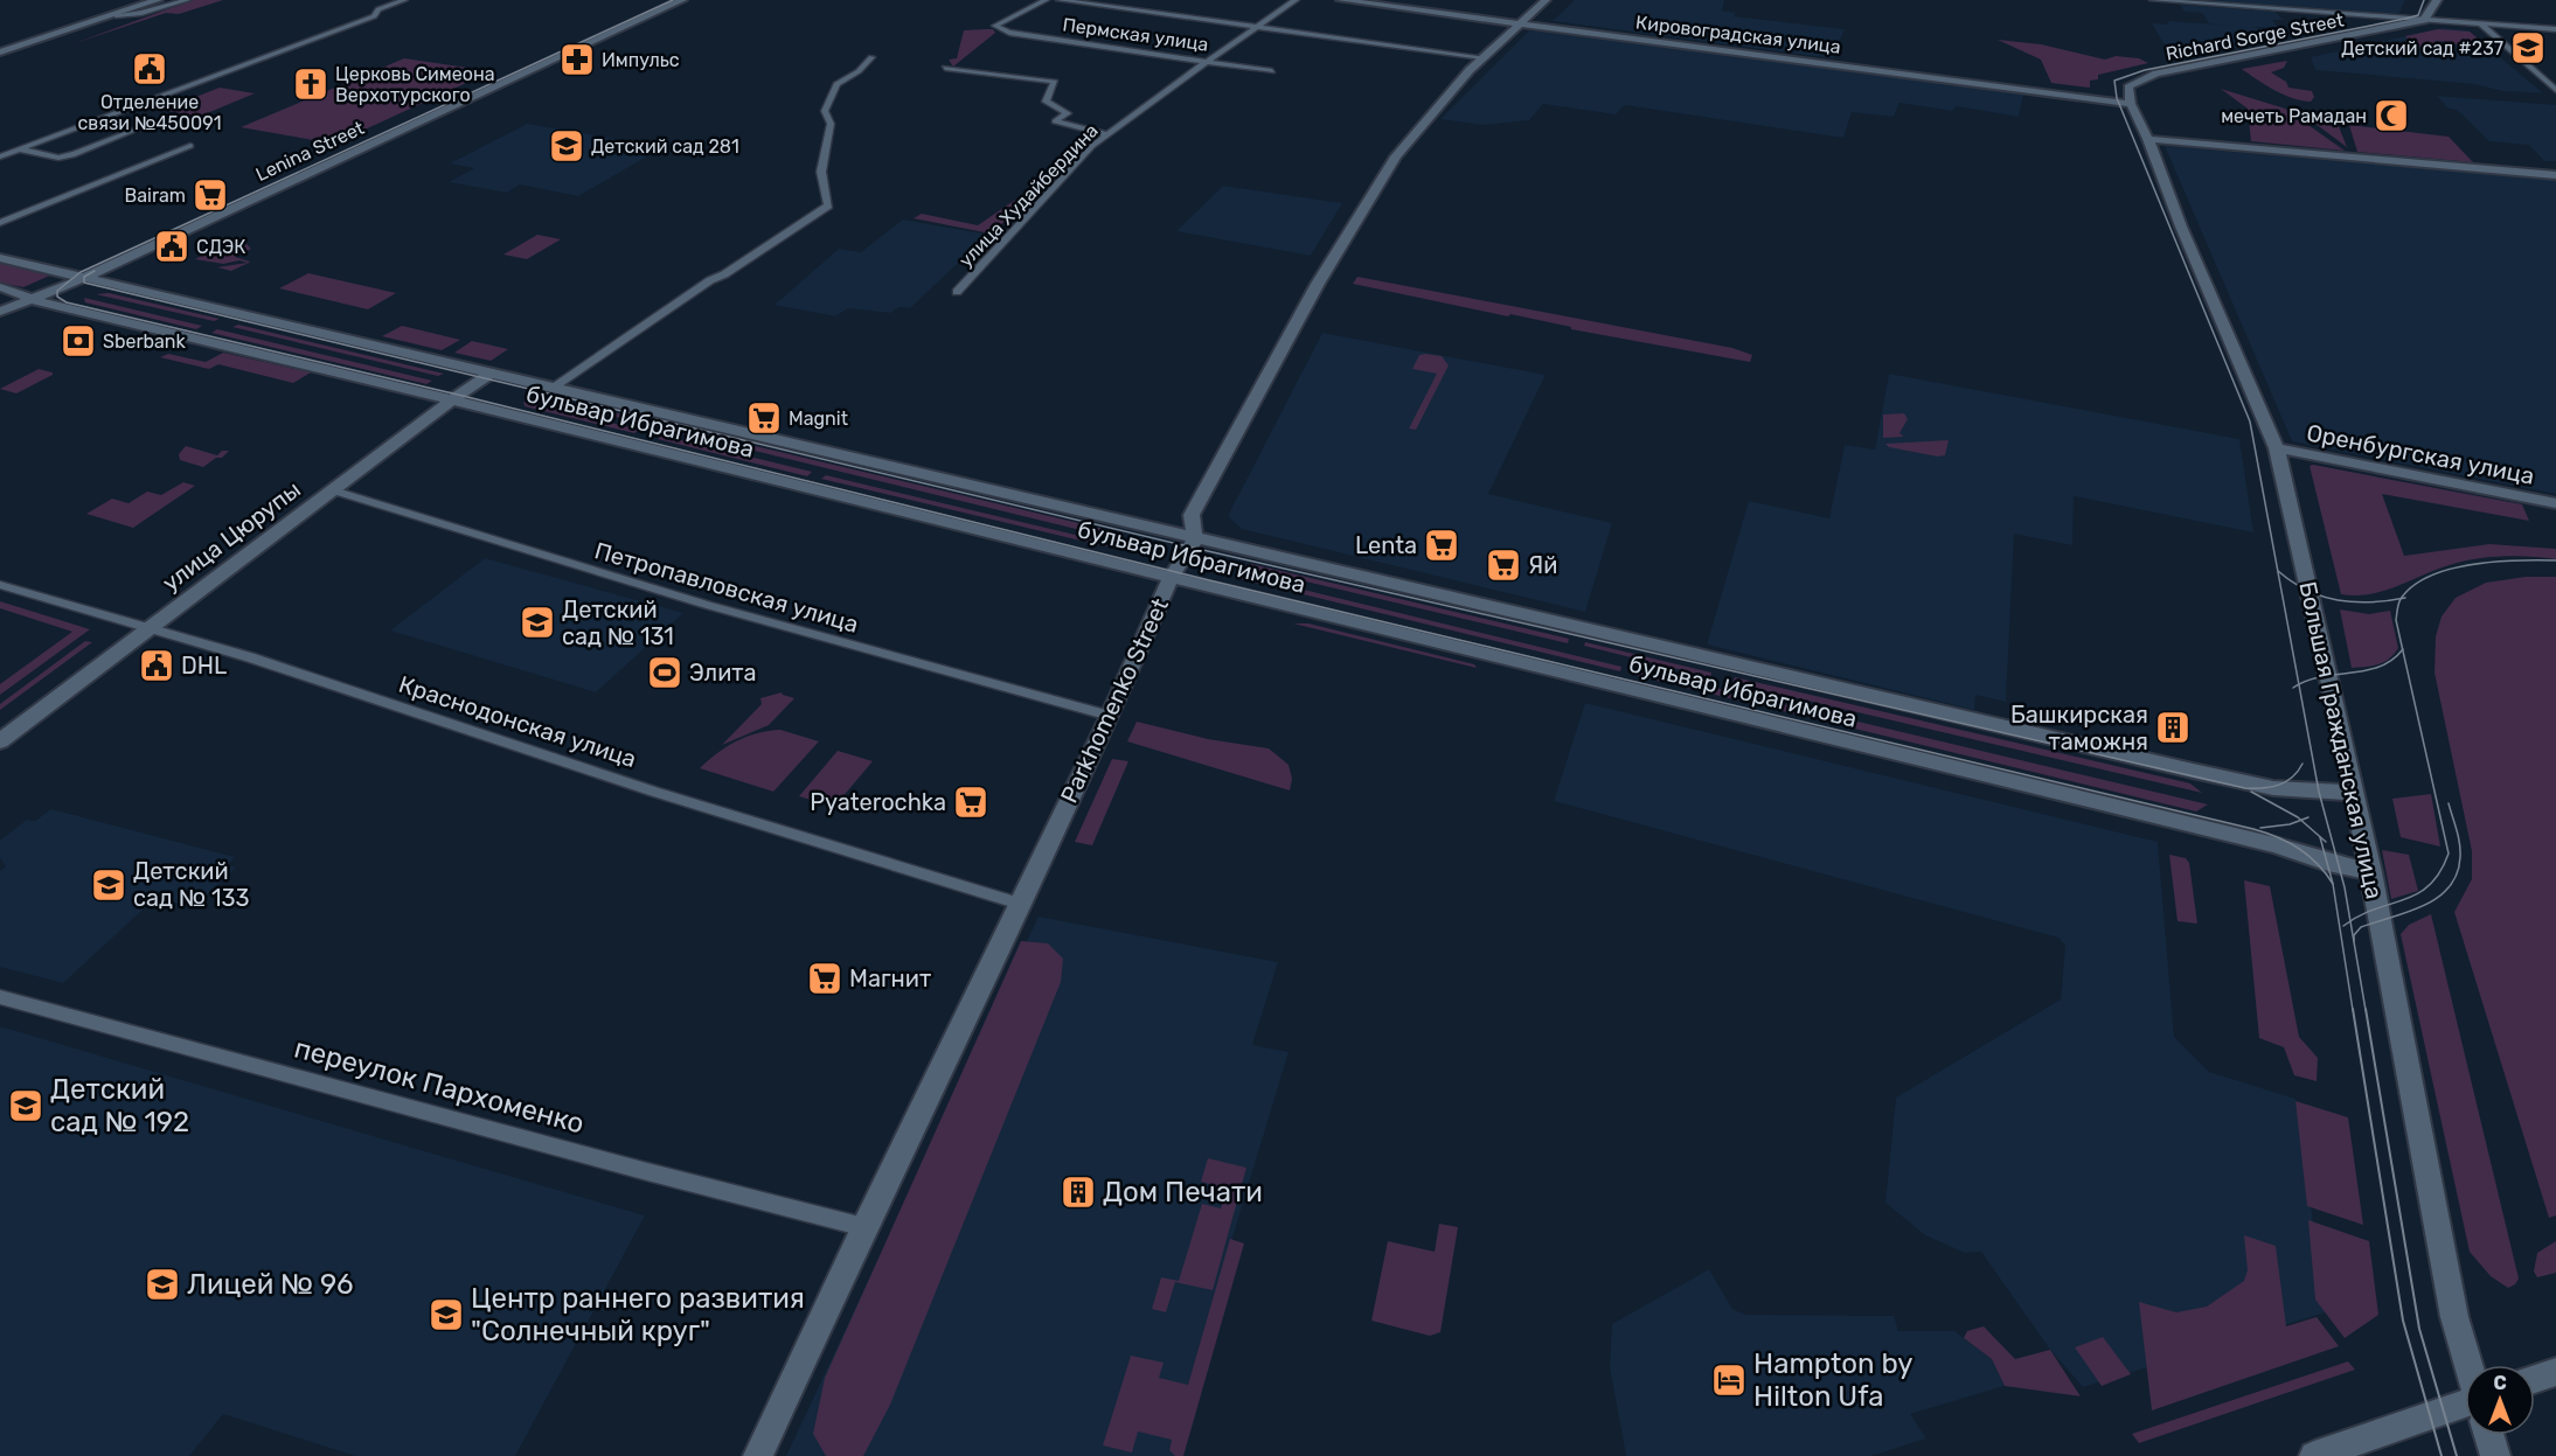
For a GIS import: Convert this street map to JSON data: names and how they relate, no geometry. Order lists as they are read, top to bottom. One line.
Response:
{"streets":{"main road":["Кировоградская улица","Richard Sorge Street","Lenina Street","бульвар Ибрагимова","Оренбургская улица","улица Цюрупы","Parkhomenko Street","Большая Гражданская улица"],"street":["Пермская улица","улица Худайбердина","Петропавловская улица","Краснодонская улица","переулок Пархоменко"]},"crossings":[["Пермская улица","улица Худайбердина"],["Кировоградская улица","Richard Sorge Street"],["Кировоградская улица","Большая Гражданская улица"],["Richard Sorge Street","Большая Гражданская улица"],["Lenina Street","бульвар Ибрагимова"],["бульвар Ибрагимова","улица Цюрупы"],["бульвар Ибрагимова","Parkhomenko Street"],["бульвар Ибрагимова","Большая Гражданская улица"],["Оренбургская улица","Большая Гражданская улица"],["улица Цюрупы","Петропавловская улица"],["улица Цюрупы","Краснодонская улица"],["Петропавловская улица","Parkhomenko Street"],["Parkhomenko Street","Краснодонская улица"],["Parkhomenko Street","переулок Пархоменко"]],"places":{"school or university":["Детский сад #237","Детский сад 281","Детский сад № 131","Детский сад № 133","Детский сад № 192","Лицей № 96","Центр раннего развития \"Солнечный круг\""],"pharmacy":["Импульс"],"public building":["Отделение связи №450091","СДЭК","DHL"],"church":["Церковь Симеона Верхотурского"],"mosque":["мечеть Рамадан"],"supermarket":["Bairam","Magnit","Lenta","Яй","Pyaterochka","Магнит"],"bank":["Sberbank"],"sports":["Элита"],"building":["Башкирская таможня","Дом Печати"],"hotel":["Hampton by Hilton Ufa"]},"north":"top"}
